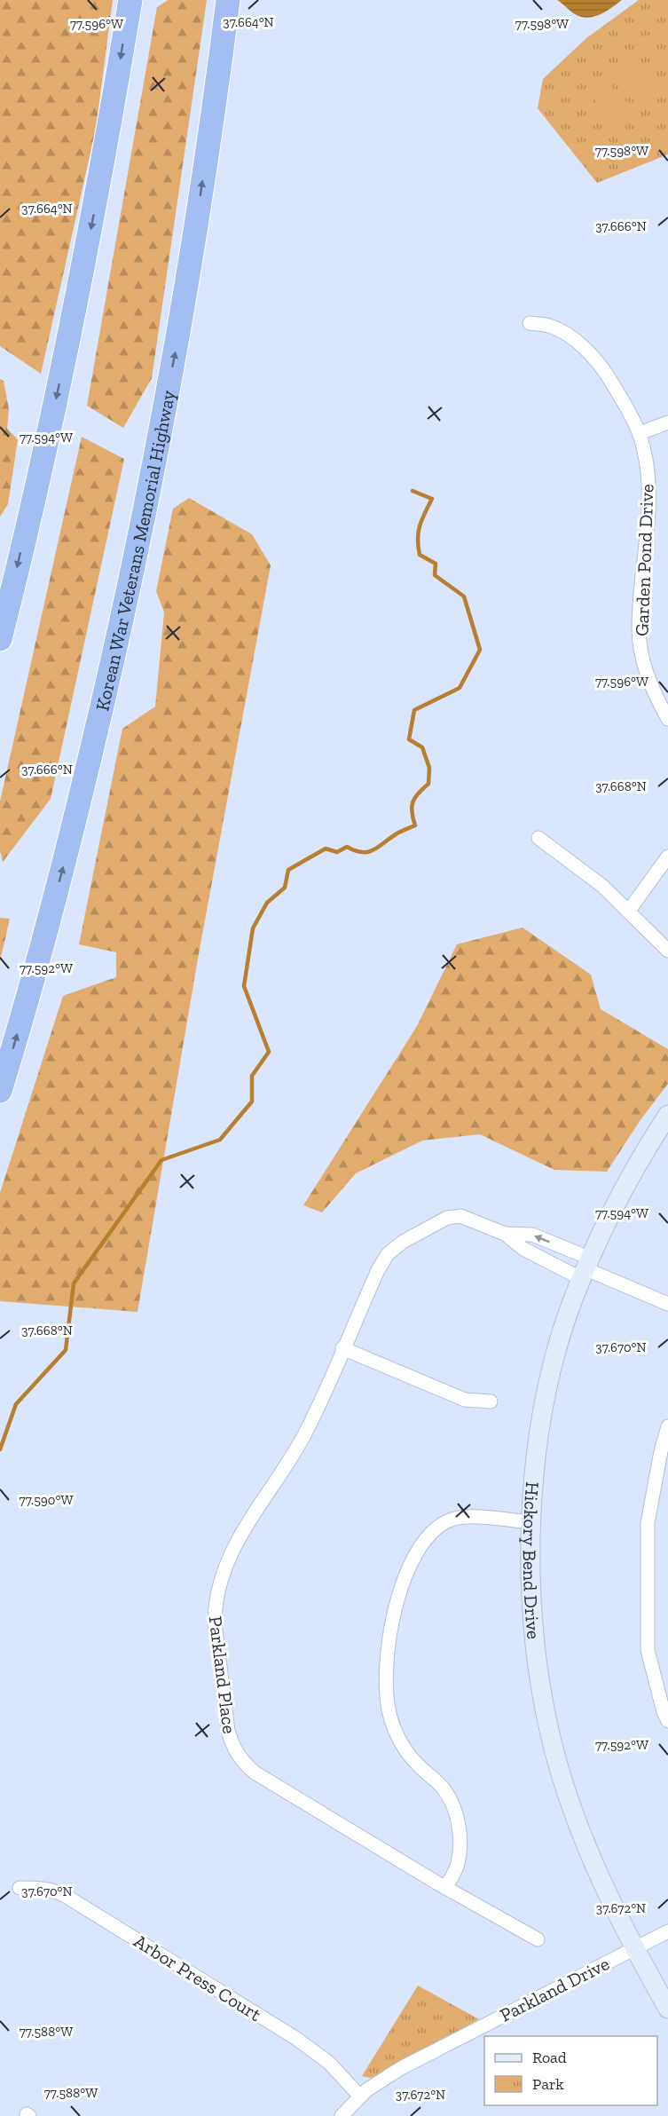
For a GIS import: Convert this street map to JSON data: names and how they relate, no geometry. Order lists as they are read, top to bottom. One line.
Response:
{"streets":{"highway":["Korean War Veterans Memorial Highway"],"street":["Garden Pond Drive","Hickory Bend Drive","Parkland Place","Arbor Press Court","Parkland Drive"]},"crossings":[["Hickory Bend Drive","Parkland Place"],["Hickory Bend Drive","Parkland Drive"],["Arbor Press Court","Parkland Drive"]],"legend":["Road","Park"],"coordinates":["37.664°N","77.596°W","77.598°W","37.666°N","77.594°W","37.668°N","77.592°W","37.670°N","77.590°W","37.672°N","77.588°W"]}
